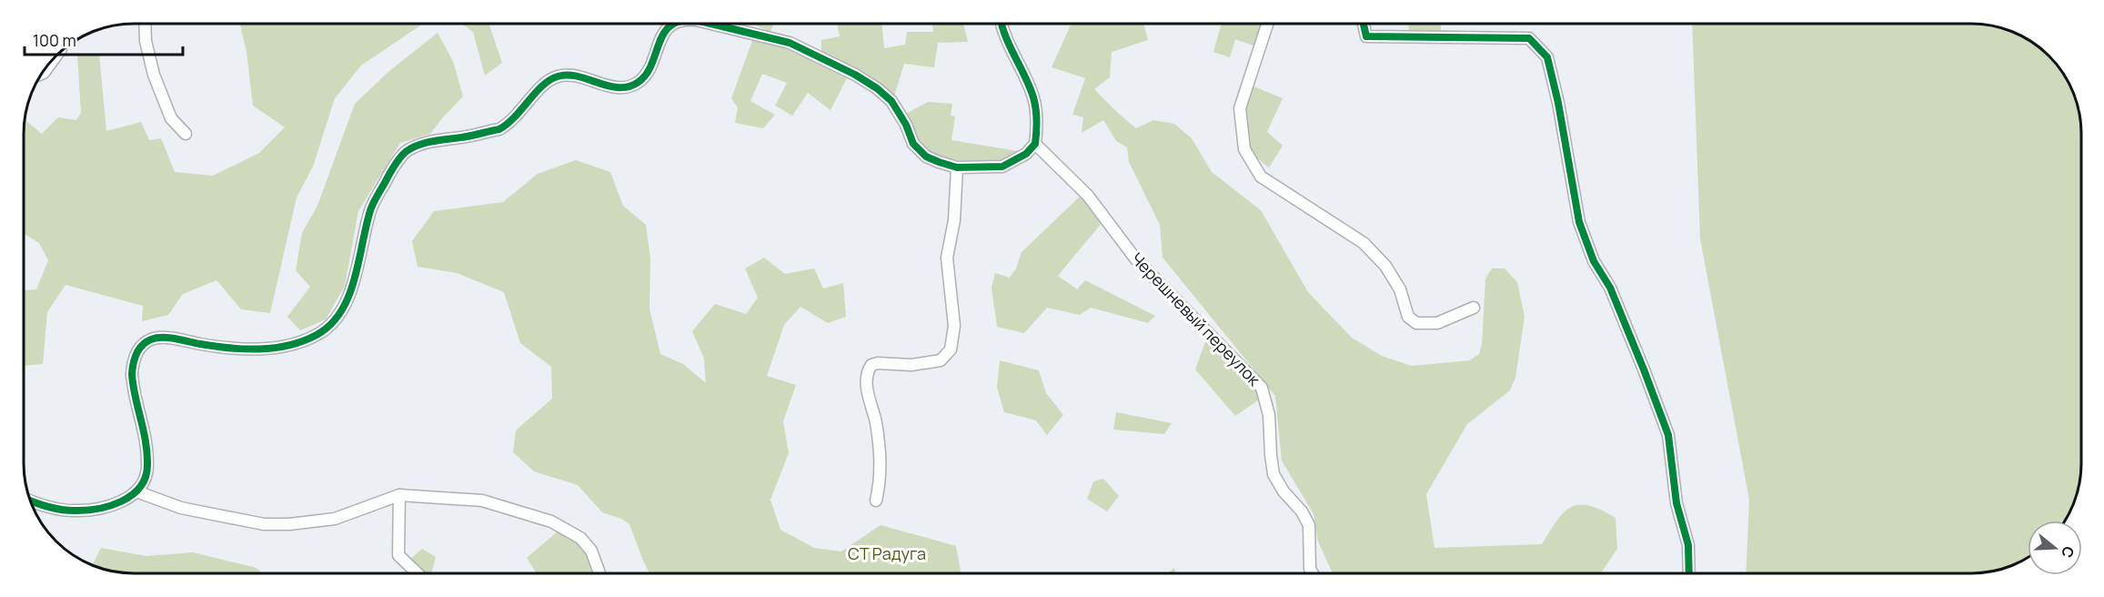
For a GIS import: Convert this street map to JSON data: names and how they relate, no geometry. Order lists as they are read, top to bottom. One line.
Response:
{"streets":{"street":["Черешневый переулок"]},"parks":["СТ Радуга"],"scale_bar":"100 m","north":"right"}
